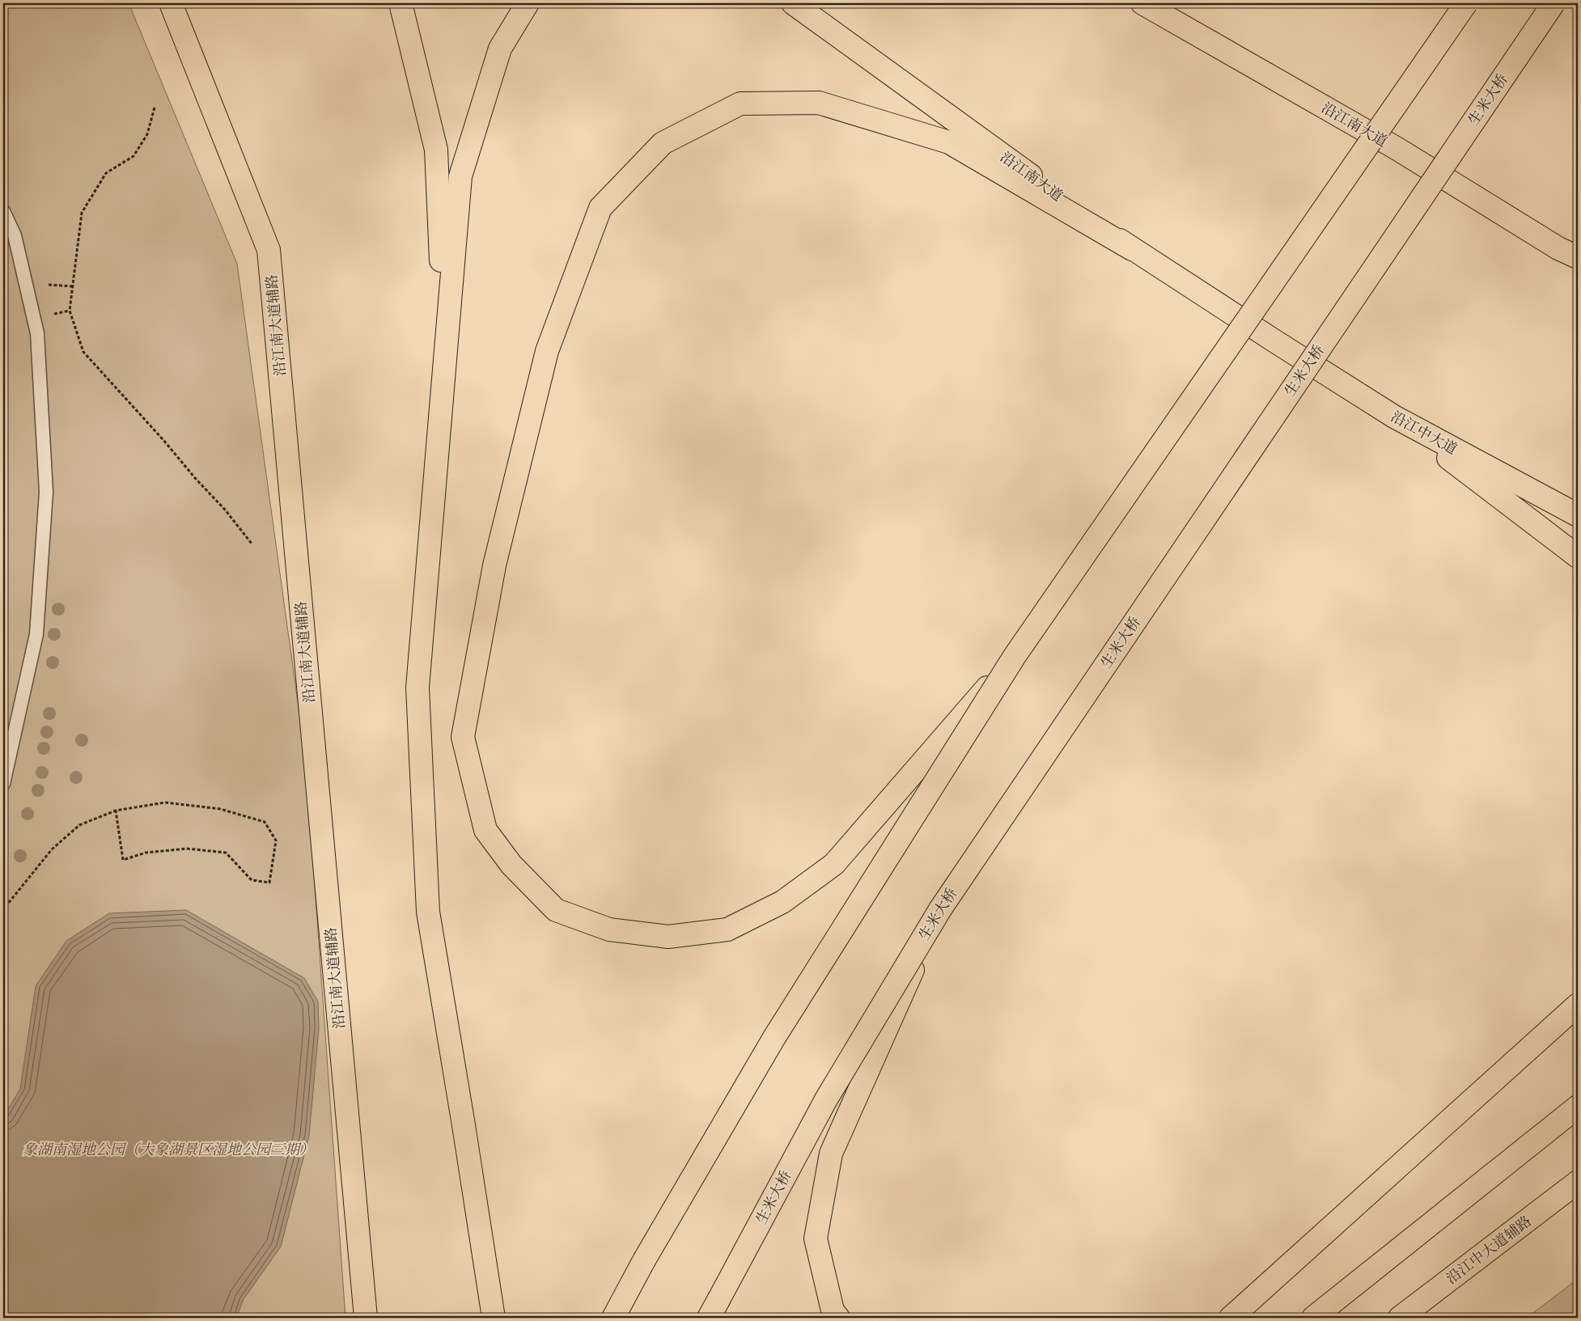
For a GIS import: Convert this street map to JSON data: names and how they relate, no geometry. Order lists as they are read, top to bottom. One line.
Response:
{"streets":{"main road":["生米大桥","沿江南大道","沿江南大道辅路","沿江中大道","沿江中大道辅路"]},"crossings":[["沿江南大道","沿江中大道"]],"parks":["象湖南湿地公园（大象湖景区湿地公园三期）"]}
